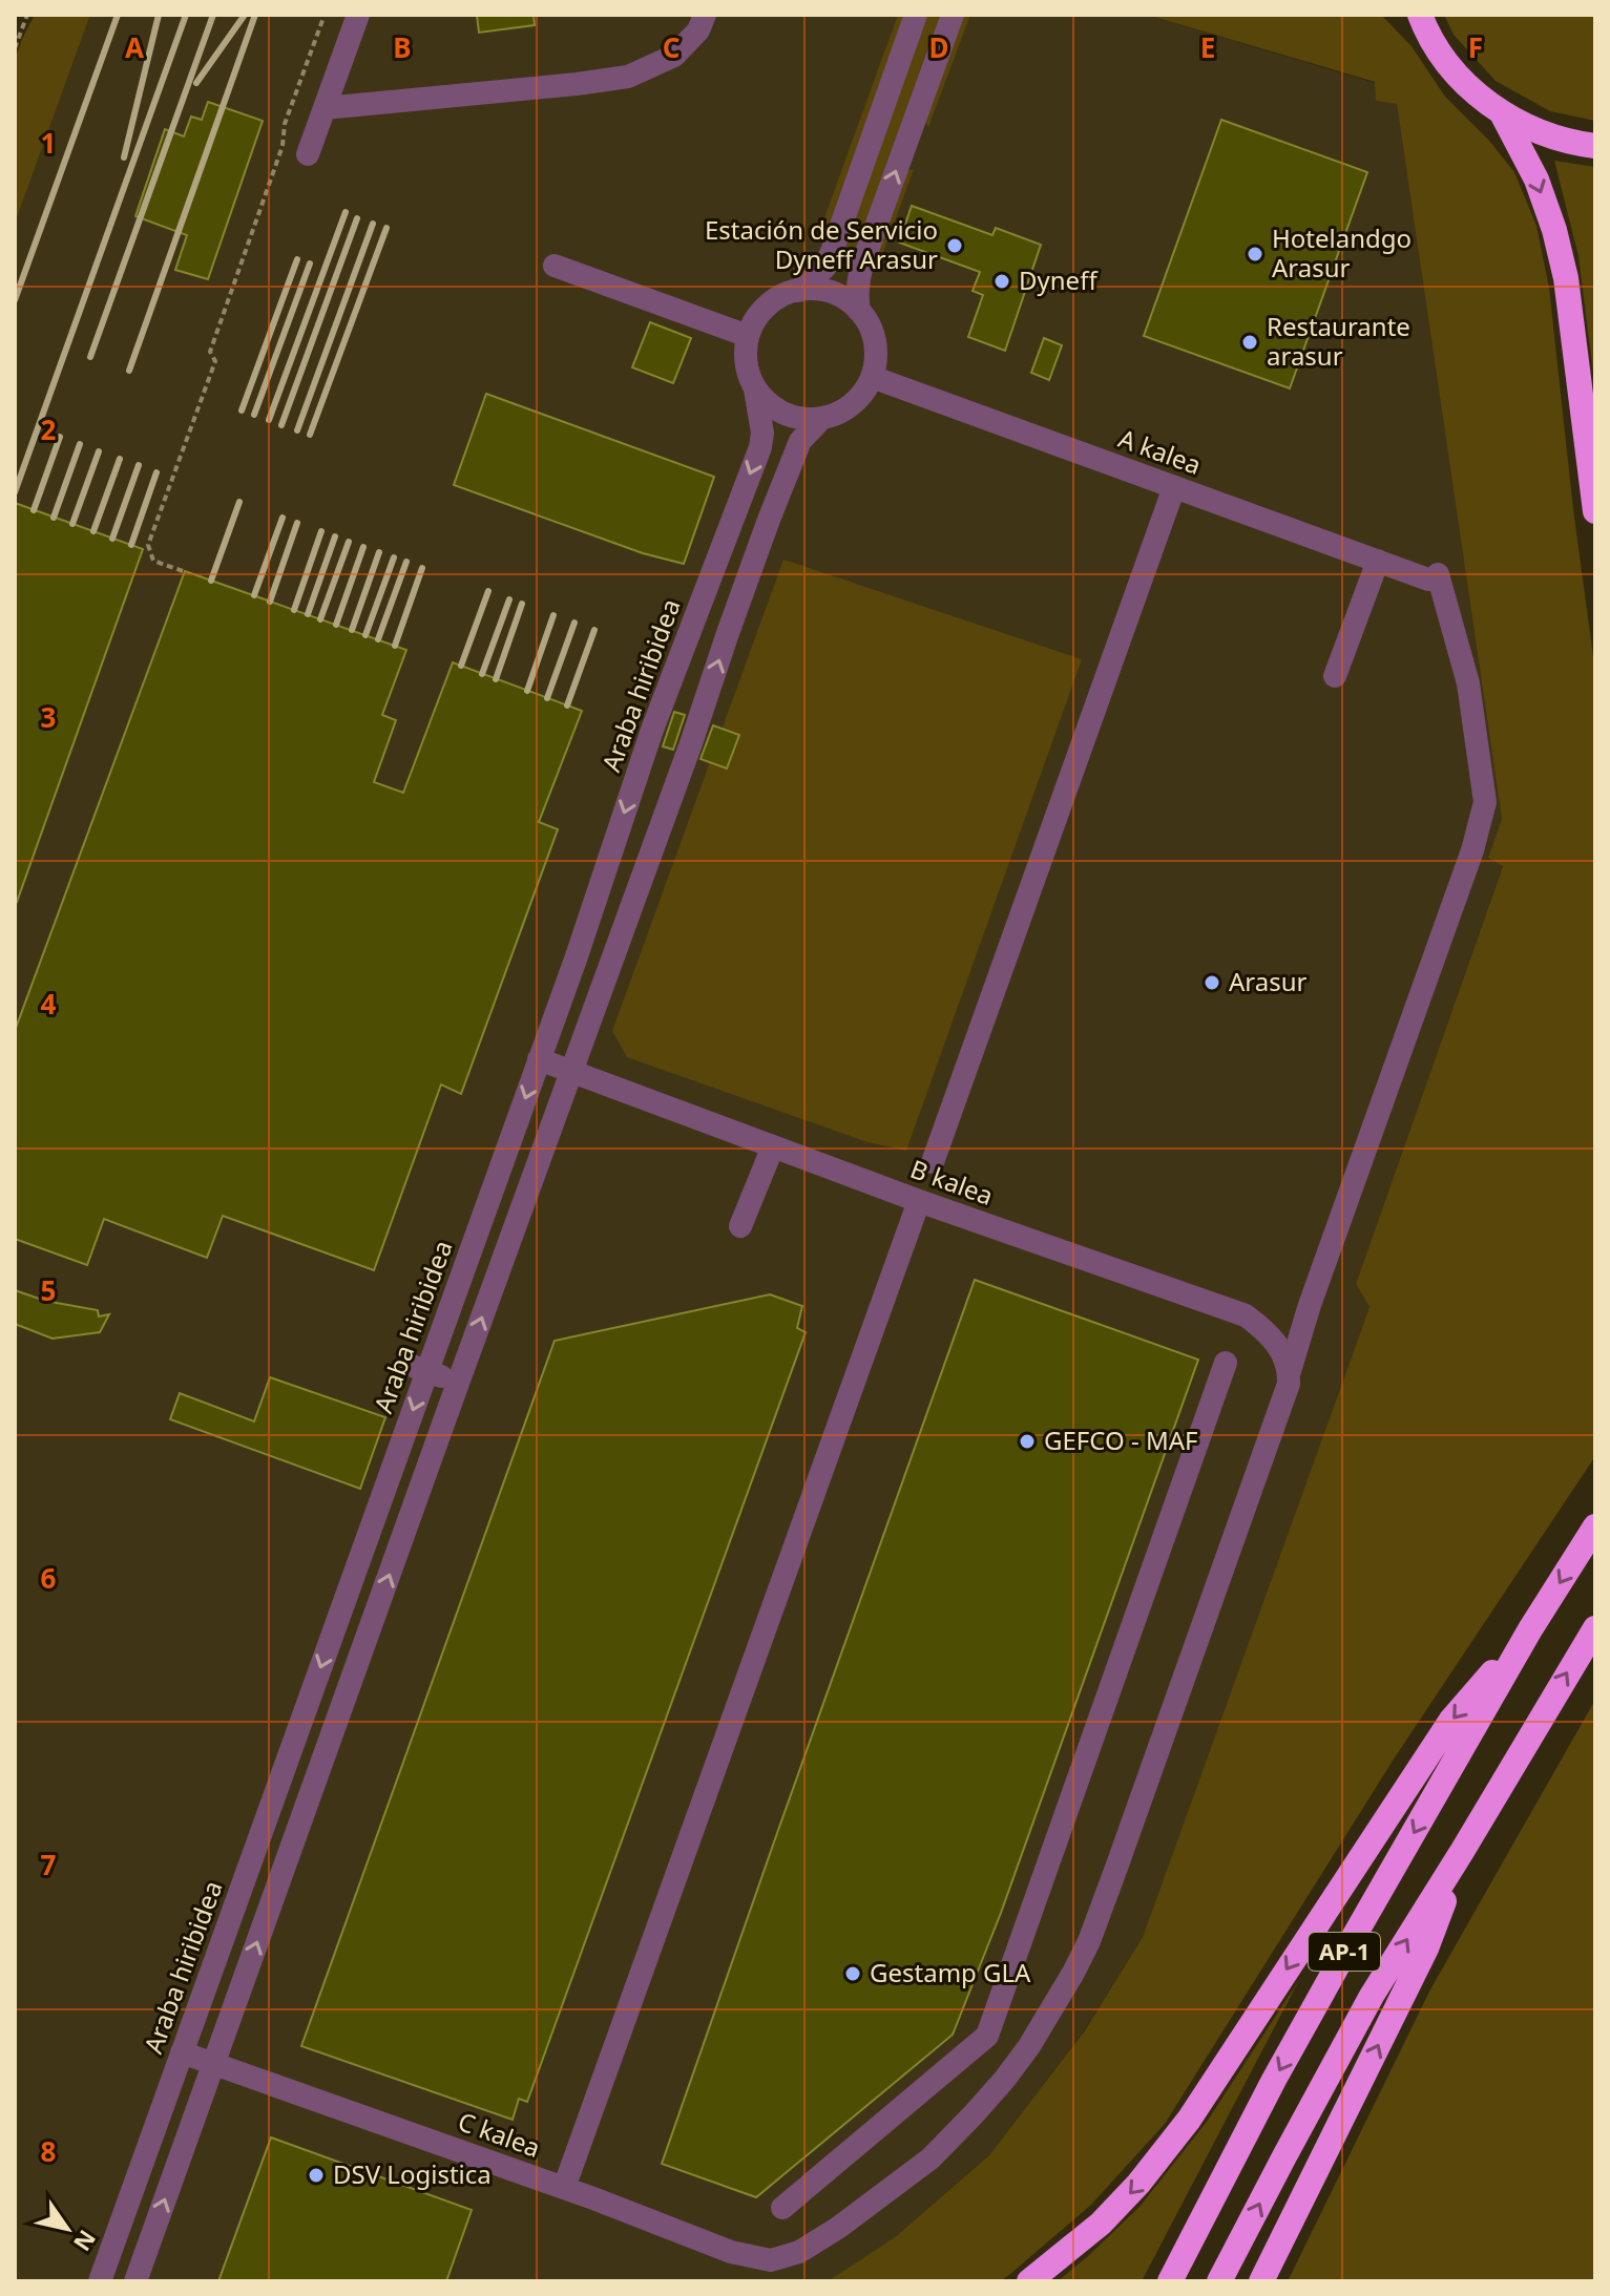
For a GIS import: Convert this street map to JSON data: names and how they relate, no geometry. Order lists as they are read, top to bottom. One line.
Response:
{"streets":{"highway":["AP-1"],"street":["A kalea","Araba hiribidea","B kalea","C kalea"]},"crossings":[["A kalea","Araba hiribidea"],["A kalea","B kalea"],["Araba hiribidea","B kalea"],["Araba hiribidea","C kalea"]],"places":["Estación de Servicio Dyneff Arasur","Hotelandgo Arasur","Dyneff","Restaurante arasur","Arasur","GEFCO - MAF","Gestamp GLA","DSV Logistica"],"north":"bottom right","grid":{"columns":["A","B","C","D","E","F"],"rows":["1","2","3","4","5","6","7","8"]}}
